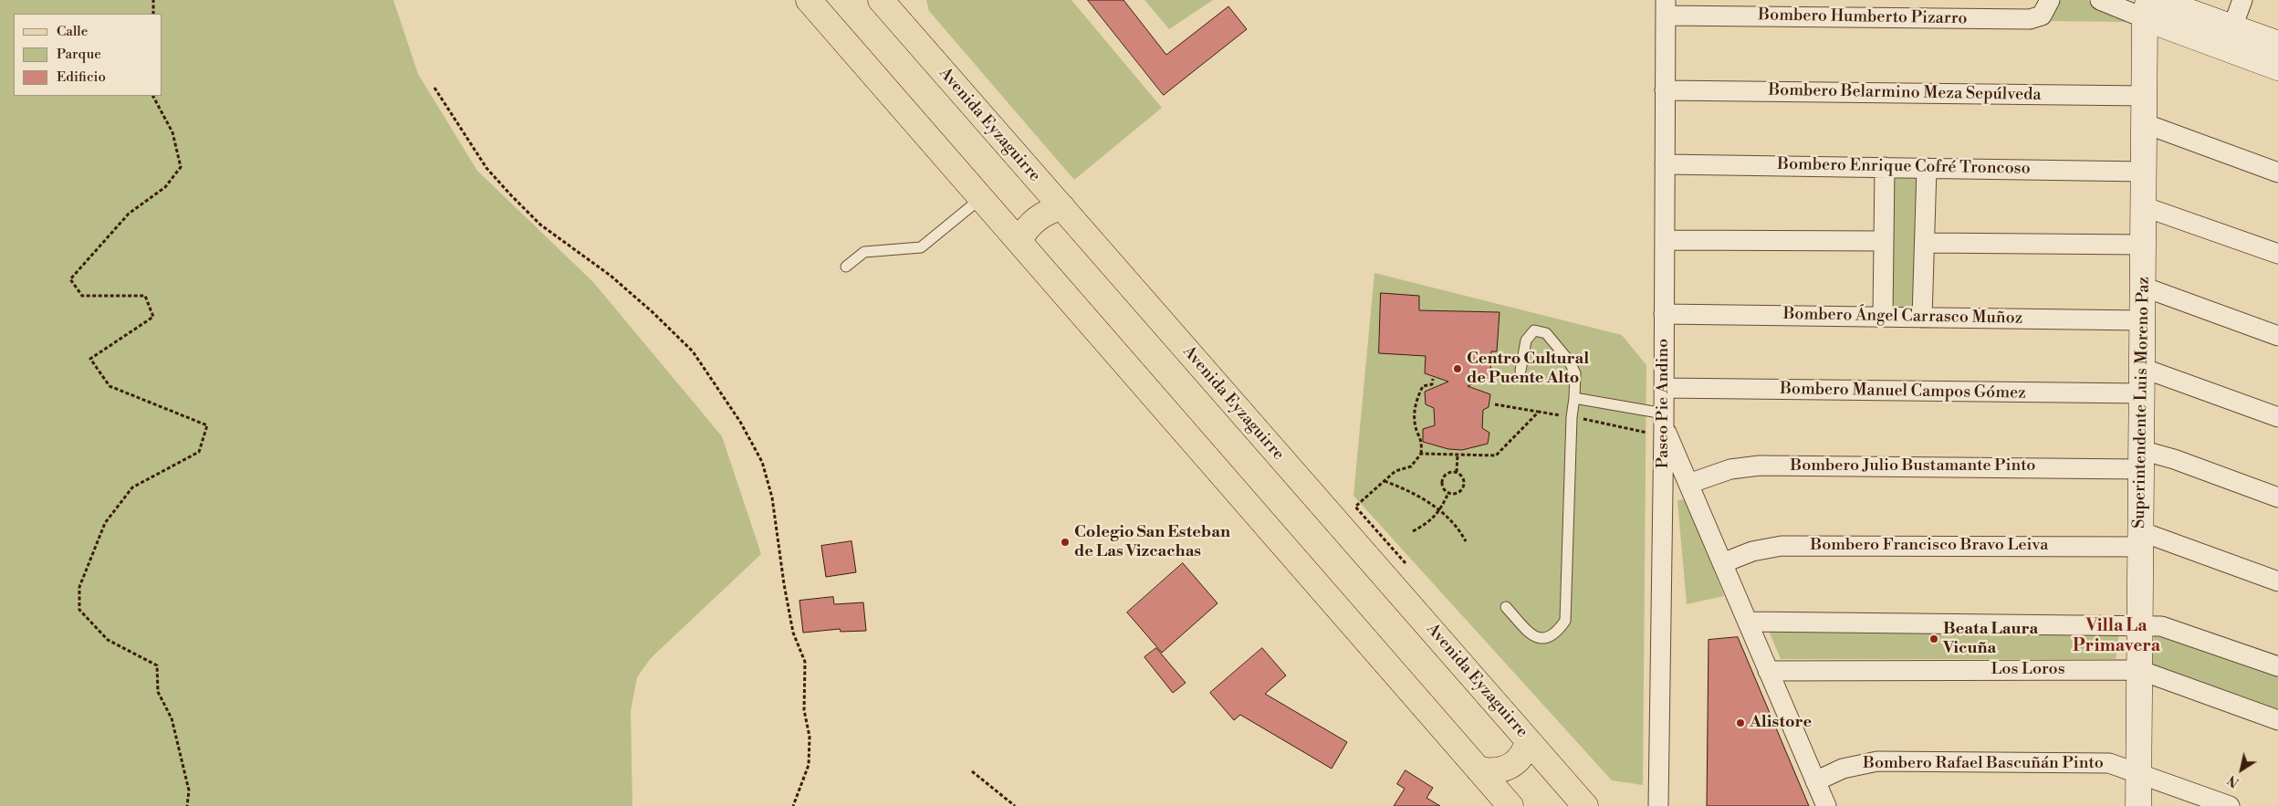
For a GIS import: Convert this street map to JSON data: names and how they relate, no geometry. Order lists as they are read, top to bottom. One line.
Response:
{"streets":{"main road":["Avenida Eyzaguirre"],"street":["Bombero Humberto Pizarro","Bombero Belarmino Meza Sepúlveda","Bombero Enrique Cofré Troncoso","Bombero Ángel Carrasco Muñoz","Bombero Manuel Campos Gómez","Superintendente Luis Moreno Paz","Paseo Pie Andino","Bombero Julio Bustamante Pinto","Bombero Francisco Bravo Leiva","Los Loros","Bombero Rafael Bascuñán Pinto"]},"crossings":[["Bombero Humberto Pizarro","Paseo Pie Andino"],["Bombero Belarmino Meza Sepúlveda","Superintendente Luis Moreno Paz"],["Bombero Belarmino Meza Sepúlveda","Paseo Pie Andino"],["Bombero Enrique Cofré Troncoso","Superintendente Luis Moreno Paz"],["Bombero Enrique Cofré Troncoso","Paseo Pie Andino"],["Bombero Ángel Carrasco Muñoz","Superintendente Luis Moreno Paz"],["Bombero Ángel Carrasco Muñoz","Paseo Pie Andino"],["Bombero Manuel Campos Gómez","Superintendente Luis Moreno Paz"],["Bombero Manuel Campos Gómez","Paseo Pie Andino"],["Superintendente Luis Moreno Paz","Bombero Julio Bustamante Pinto"],["Superintendente Luis Moreno Paz","Bombero Francisco Bravo Leiva"],["Superintendente Luis Moreno Paz","Los Loros"],["Superintendente Luis Moreno Paz","Bombero Rafael Bascuñán Pinto"]],"districts":["Villa La Primavera"],"places":["Centro Cultural de Puente Alto","Colegio San Esteban de Las Vizcachas","Beata Laura Vicuña","Alistore"],"legend":["Calle","Parque","Edificio"],"north":"bottom left"}
